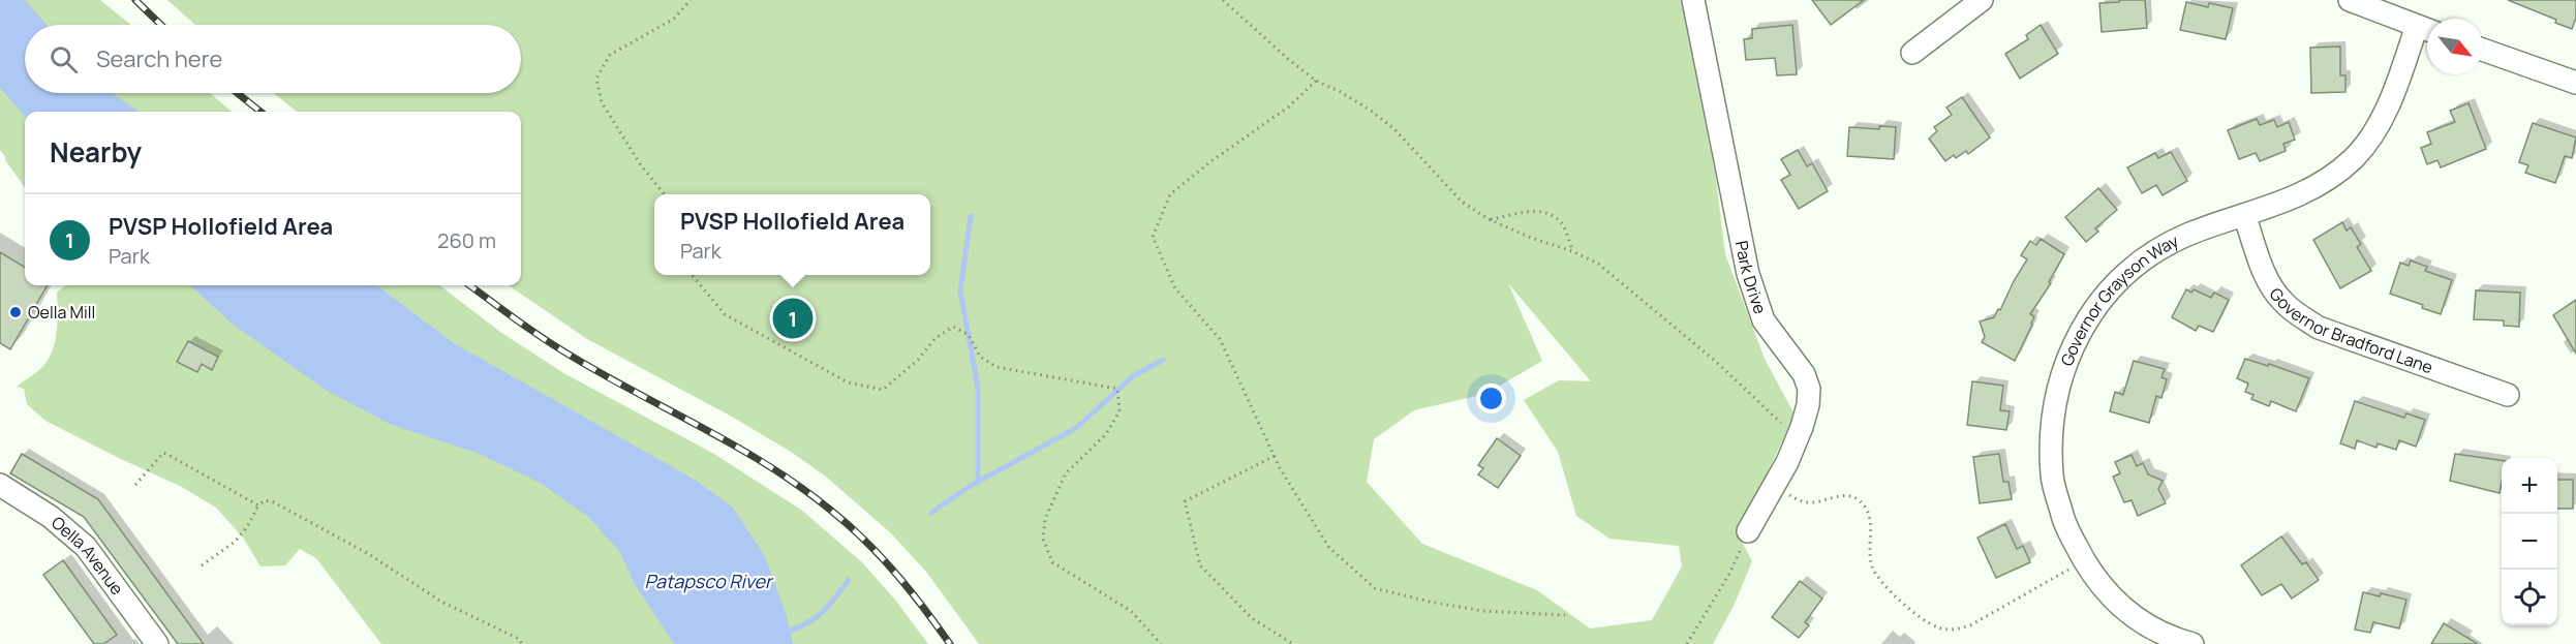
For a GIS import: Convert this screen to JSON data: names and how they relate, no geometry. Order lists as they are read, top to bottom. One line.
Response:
{"streets":{"street":["Park Drive","Governor Grayson Way","Governor Bradford Lane","Oella Avenue"]},"crossings":[["Governor Grayson Way","Governor Bradford Lane"]],"water":["Patapsco River"],"places":["Oella Mill"],"north":"bottom right","page":{"search":"Search here","heading":"Nearby","list":[{"mark":"1","name":"PVSP Hollofield Area","note":"Park","value":"260 m"}],"popup":["PVSP Hollofield Area","Park"],"pins":"1","map_buttons":["+","−"]}}
